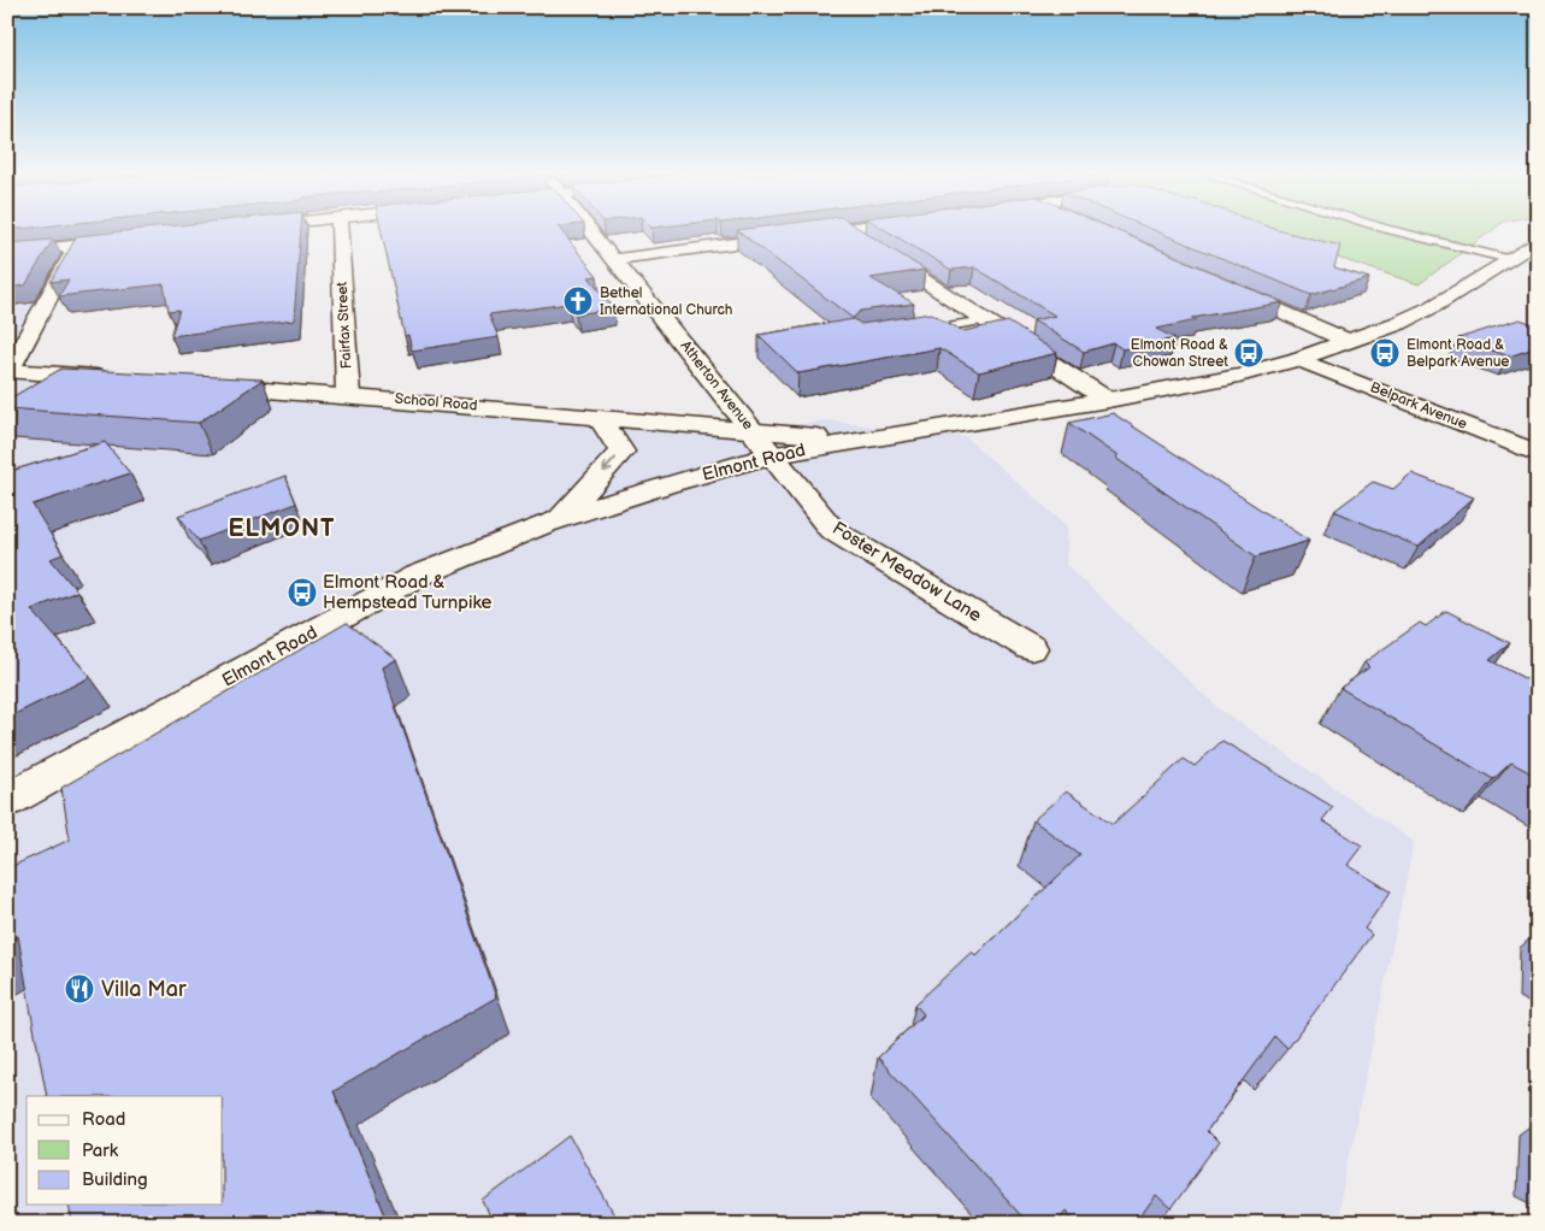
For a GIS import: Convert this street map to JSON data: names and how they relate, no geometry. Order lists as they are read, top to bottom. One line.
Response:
{"streets":{"street":["Fairfax Street","Atherton Avenue","School Road","Belpark Avenue","Elmont Road","Foster Meadow Lane"]},"crossings":[["Fairfax Street","School Road"],["Atherton Avenue","School Road"],["Atherton Avenue","Elmont Road"],["Atherton Avenue","Foster Meadow Lane"],["School Road","Elmont Road"],["Belpark Avenue","Elmont Road"],["Elmont Road","Foster Meadow Lane"]],"districts":["ELMONT"],"places":{"church":["Bethel International Church"],"bus stop":["Elmont Road & Chowan Street","Elmont Road & Belpark Avenue","Elmont Road & Hempstead Turnpike"],"restaurant":["Villa Mar"]},"legend":["Road","Park","Building"]}
